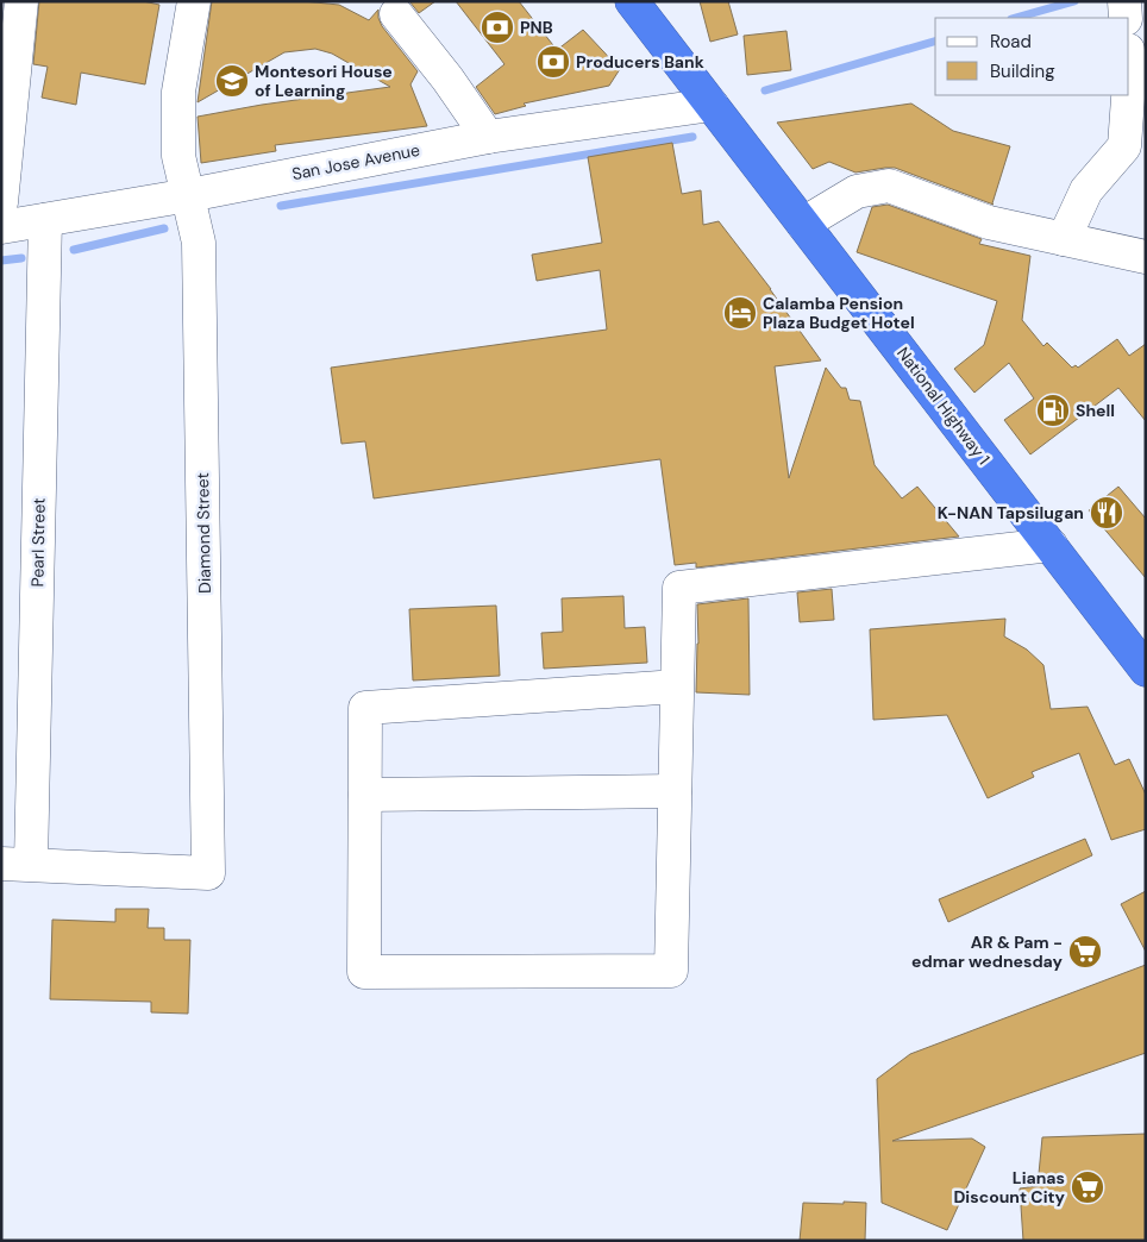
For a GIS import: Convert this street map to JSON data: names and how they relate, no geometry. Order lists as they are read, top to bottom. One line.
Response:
{"streets":{"highway":["National Highway 1"],"street":["San Jose Avenue","Diamond Street","Pearl Street"]},"crossings":[["San Jose Avenue","National Highway 1"],["San Jose Avenue","Diamond Street"],["San Jose Avenue","Pearl Street"],["Diamond Street","Pearl Street"]],"places":{"bank":["PNB","Producers Bank"],"school or university":["Montesori House of Learning"],"hotel":["Calamba Pension Plaza Budget Hotel"],"fuel station":["Shell"],"restaurant":["K-NAN Tapsilugan"],"supermarket":["AR & Pam - edmar wednesday","Lianas Discount City"]},"legend":["Road","Building"]}
